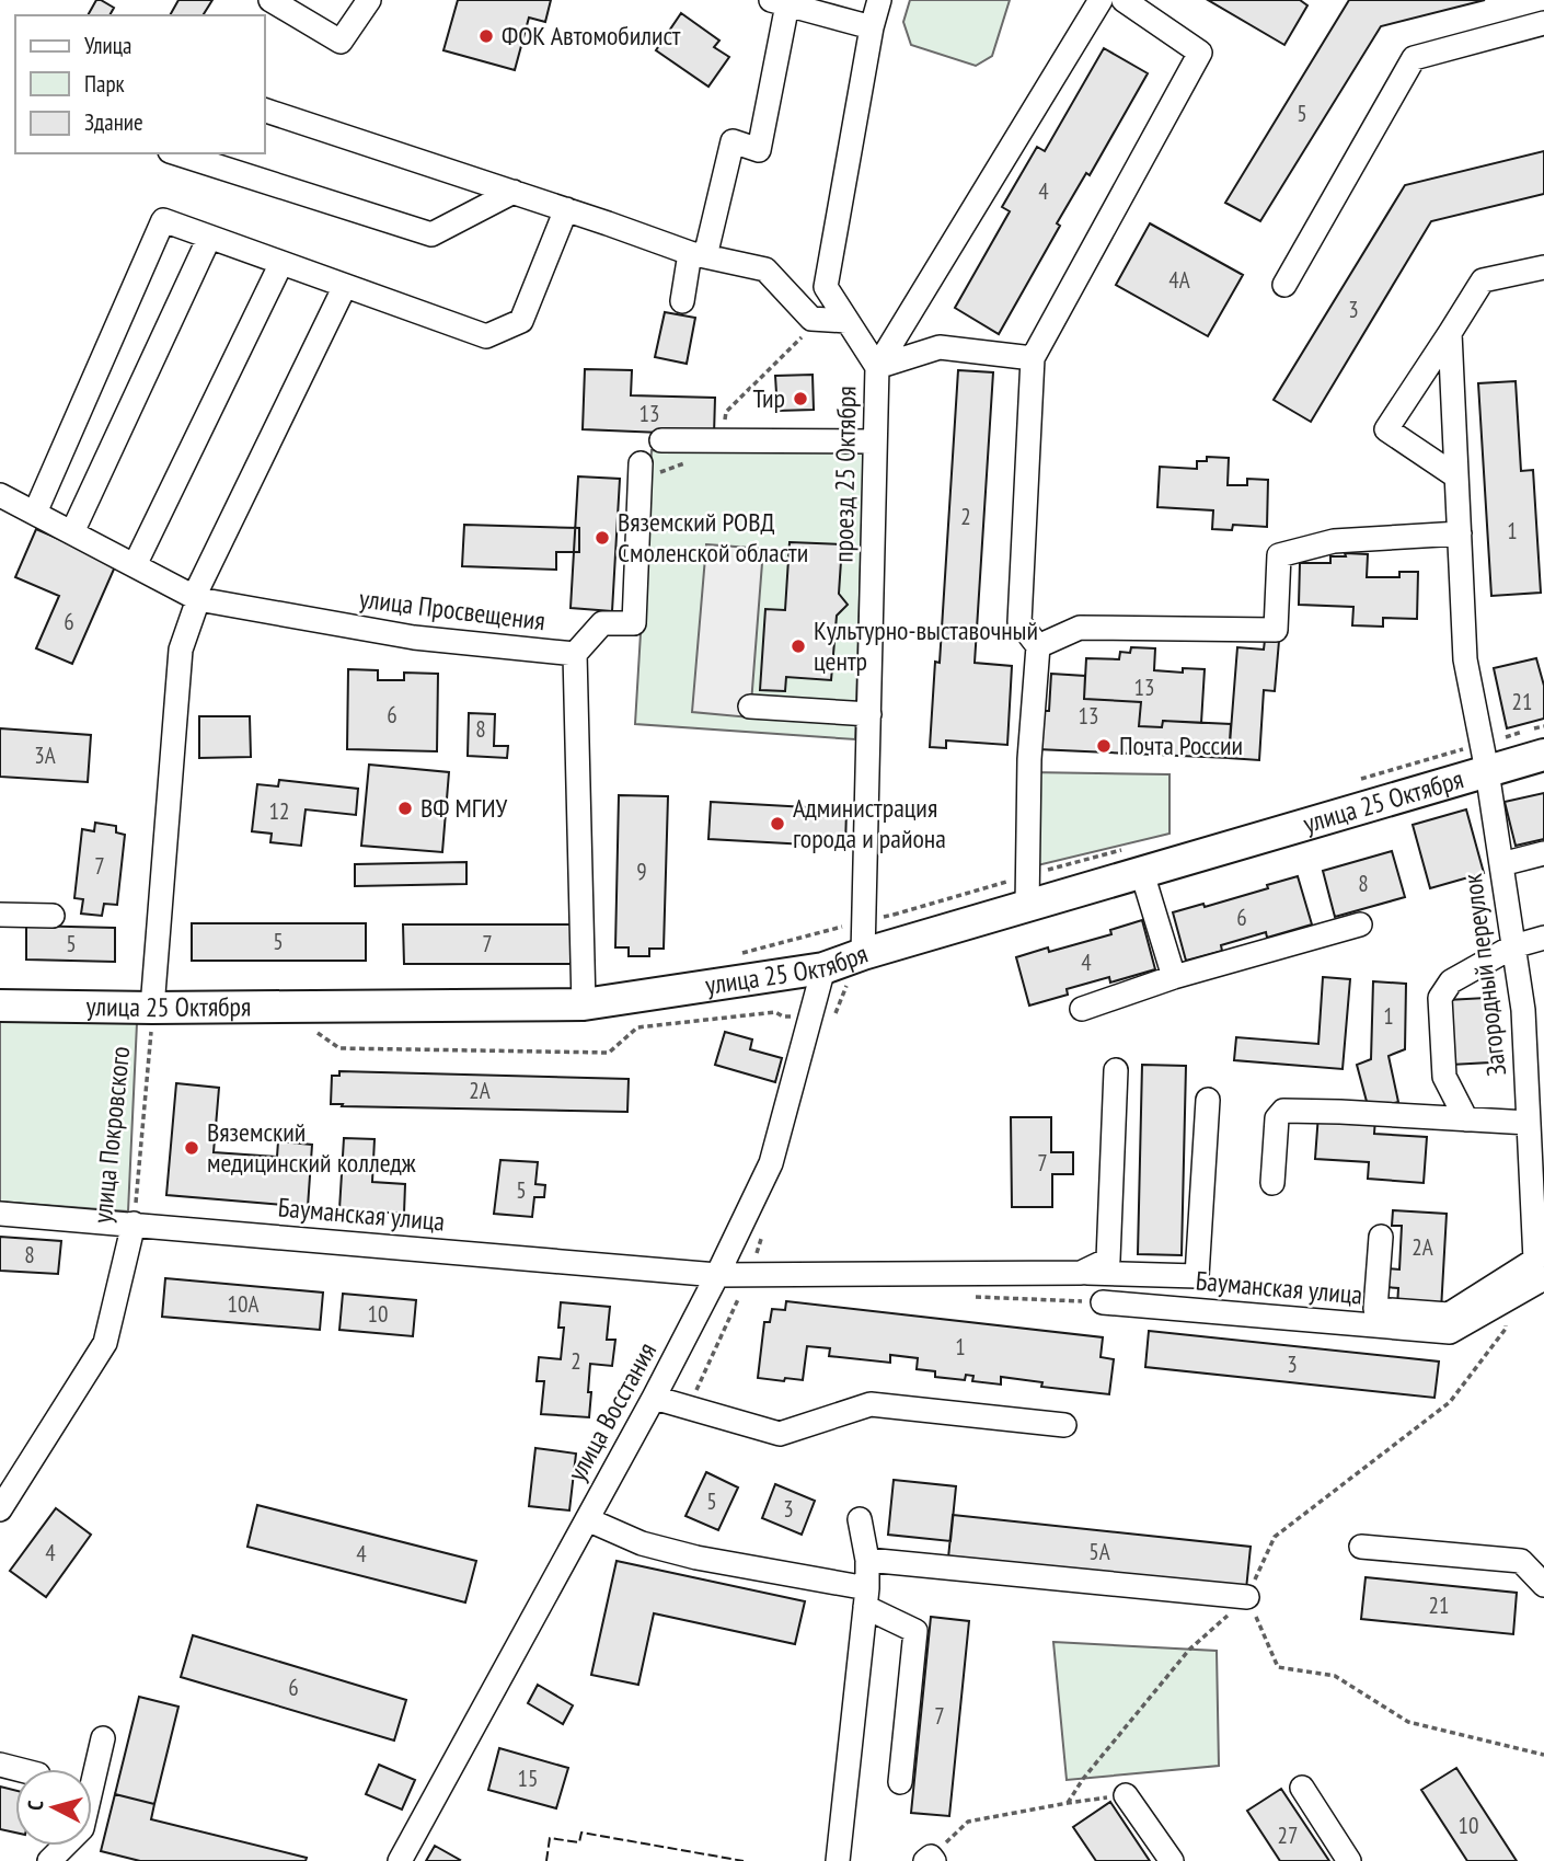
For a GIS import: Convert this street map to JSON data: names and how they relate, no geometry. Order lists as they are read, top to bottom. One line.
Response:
{"streets":{"main road":["улица 25 Октября"],"street":["проезд 25 Октября","улица Просвещения","Загородный переулок","улица Покровского","Бауманская улица","улица Восстания"]},"crossings":[["проезд 25 Октября","улица 25 Октября"],["улица Просвещения","улица 25 Октября"],["улица 25 Октября","Загородный переулок"],["улица 25 Октября","улица Покровского"],["улица 25 Октября","улица Восстания"],["Загородный переулок","Бауманская улица"],["улица Покровского","Бауманская улица"],["Бауманская улица","улица Восстания"]],"places":["ФОК Автомобилист","Тир","Вяземский РОВД Смоленской области","Культурно-выставочный центр","Почта России","ВФ МГИУ","Администрация города и района","Вяземский медицинский колледж"],"house_numbers":["5","4","4А","3","13","2","1","6","13","21","6","13","8","3А","12","7","9","8","6","5","5","7","4","1","2А","7","5","2А","8","10А","10","1","2","3","5","3","5А","4","4","21","6","7","15","10","27"],"legend":["Улица","Парк","Здание"],"north":"left"}
